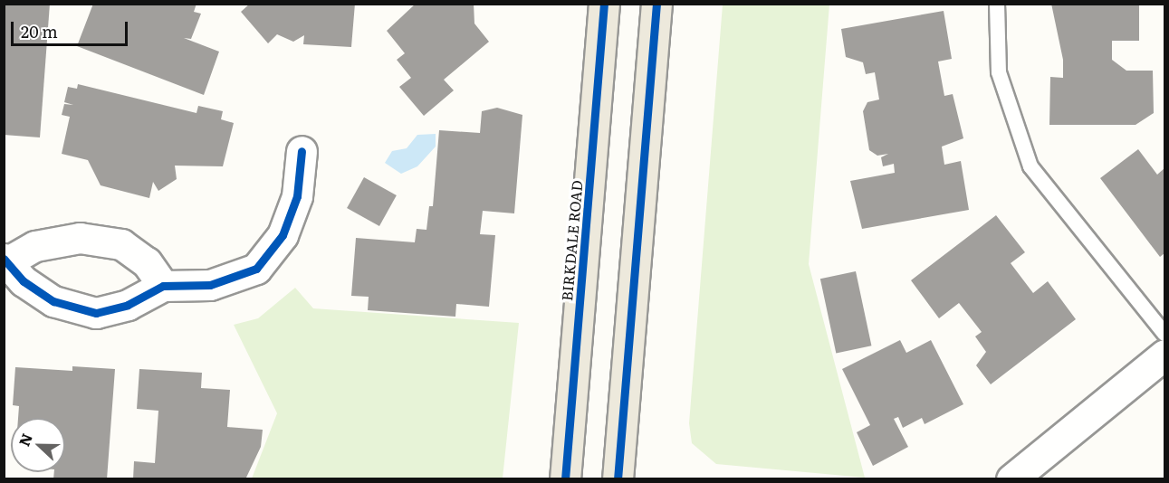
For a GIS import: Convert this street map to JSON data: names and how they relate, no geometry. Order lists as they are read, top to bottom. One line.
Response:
{"streets":{"main road":["BIRKDALE ROAD"]},"scale_bar":"20 m","north":"left"}
